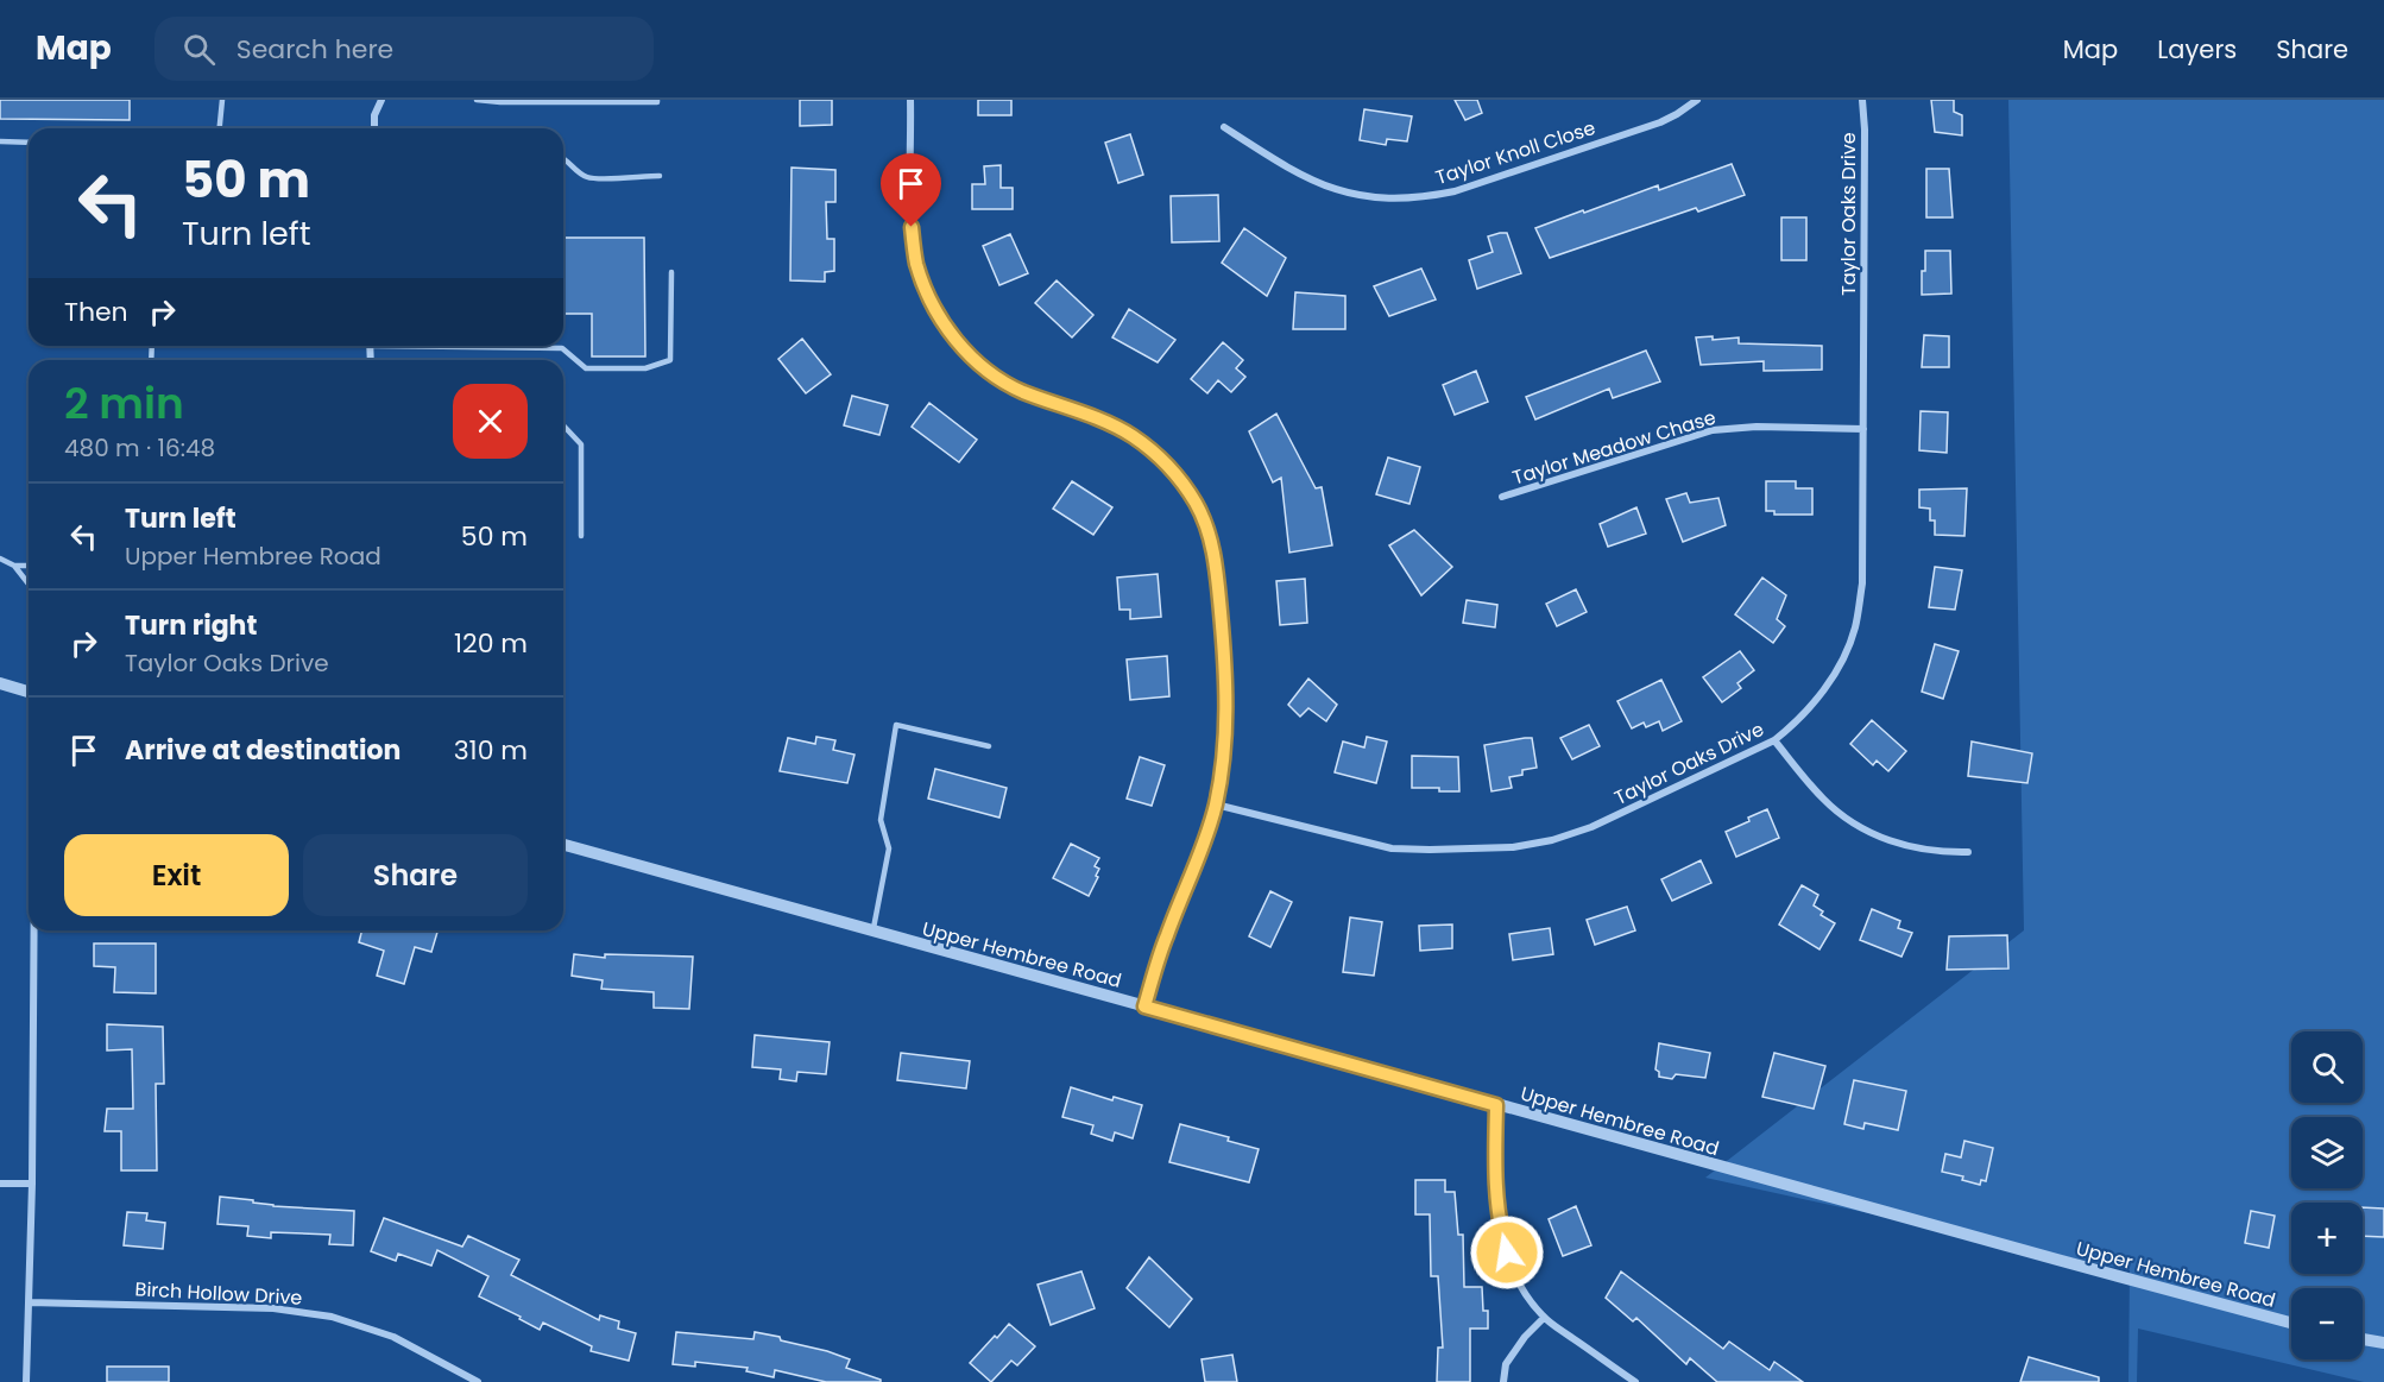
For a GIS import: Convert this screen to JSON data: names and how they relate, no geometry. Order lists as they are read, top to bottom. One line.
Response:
{"streets":{"street":["Taylor Knoll Close","Taylor Oaks Drive","Taylor Meadow Chase","Upper Hembree Road","Birch Hollow Drive"]},"crossings":[["Taylor Oaks Drive","Taylor Meadow Chase"]],"page":{"header":"Map","search":"Search here","nav":["Map","Layers","Share"],"turn":["50 m","Turn left"],"then":"Then","heading":["2 min","480 m · 16:48"],"list":[{"name":"Turn left","note":"Upper Hembree Road","value":"50 m"},{"name":"Turn right","note":"Taylor Oaks Drive","value":"120 m"},{"name":"Arrive at destination","value":"310 m"}],"buttons":["Exit","Share"],"map_buttons":["+","−"]}}
